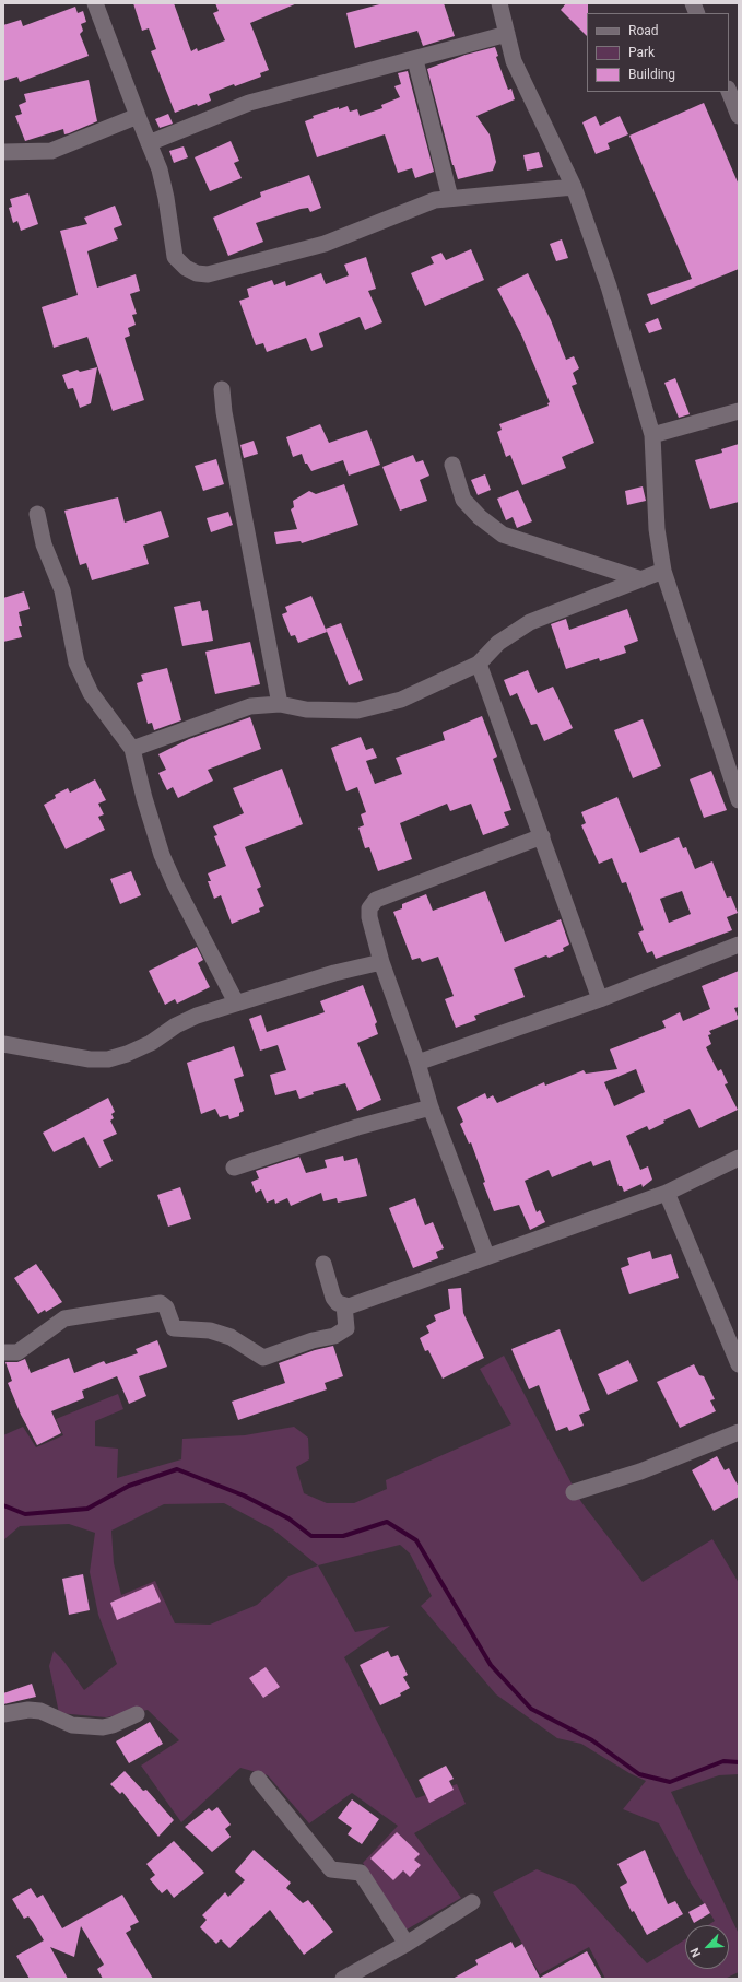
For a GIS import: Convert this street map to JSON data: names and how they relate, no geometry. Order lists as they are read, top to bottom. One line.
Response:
{"legend":["Road","Park","Building"],"north":"bottom left"}
